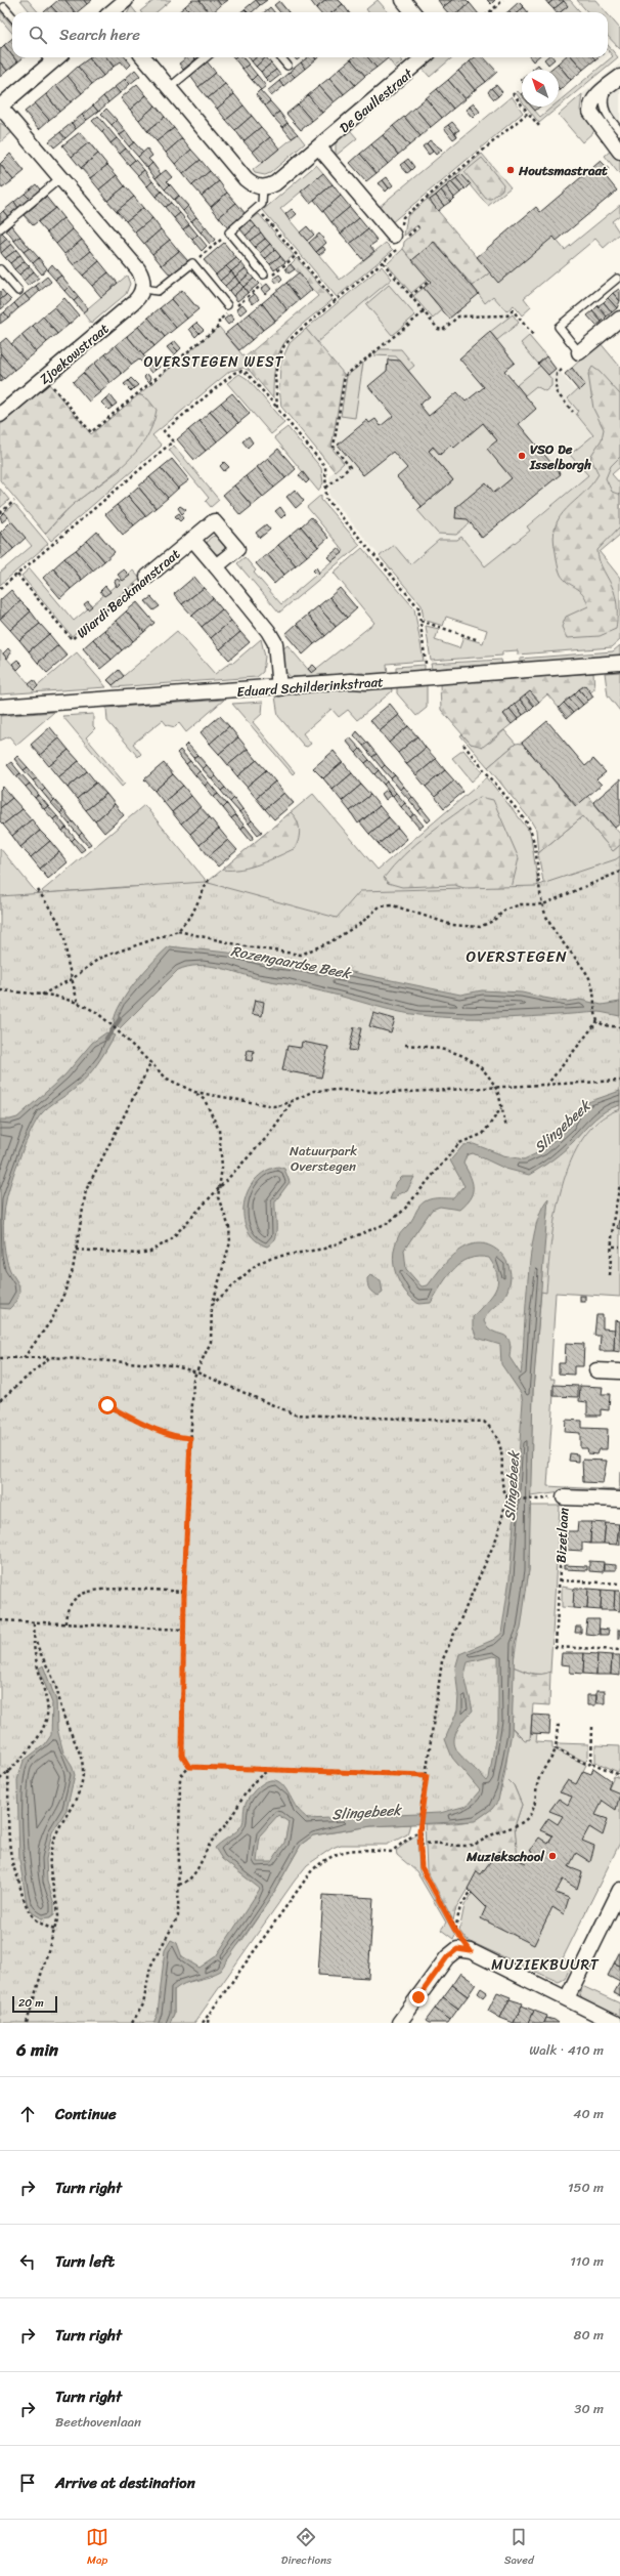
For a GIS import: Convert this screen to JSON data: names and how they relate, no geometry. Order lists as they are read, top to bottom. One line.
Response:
{"streets":{"street":["De Gaullestraat","Zjoekowstraat","Wiardi Beckmanstraat","Eduard Schilderinkstraat","Bizetlaan"]},"crossings":[["Wiardi Beckmanstraat","Eduard Schilderinkstraat"]],"districts":["OVERSTEGEN WEST","OVERSTEGEN","MUZIEKBUURT"],"water":["Rozengaardse Beek","Slingebeek"],"parks":["Natuurpark Overstegen"],"places":["Houtsmastraat","VSO De Isselborgh","Muziekschool"],"scale_bar":"20 m","north":"top left","page":{"search":"Search here","scale":"20 m","heading":["6 min","Walk · 410 m"],"list":[["Continue","40 m"],["Turn right","150 m"],["Turn left","110 m"],["Turn right","80 m"],["Turn right","Beethovenlaan","30 m"],"Arrive at destination"],"nav":["Map","Directions","Saved"]}}
